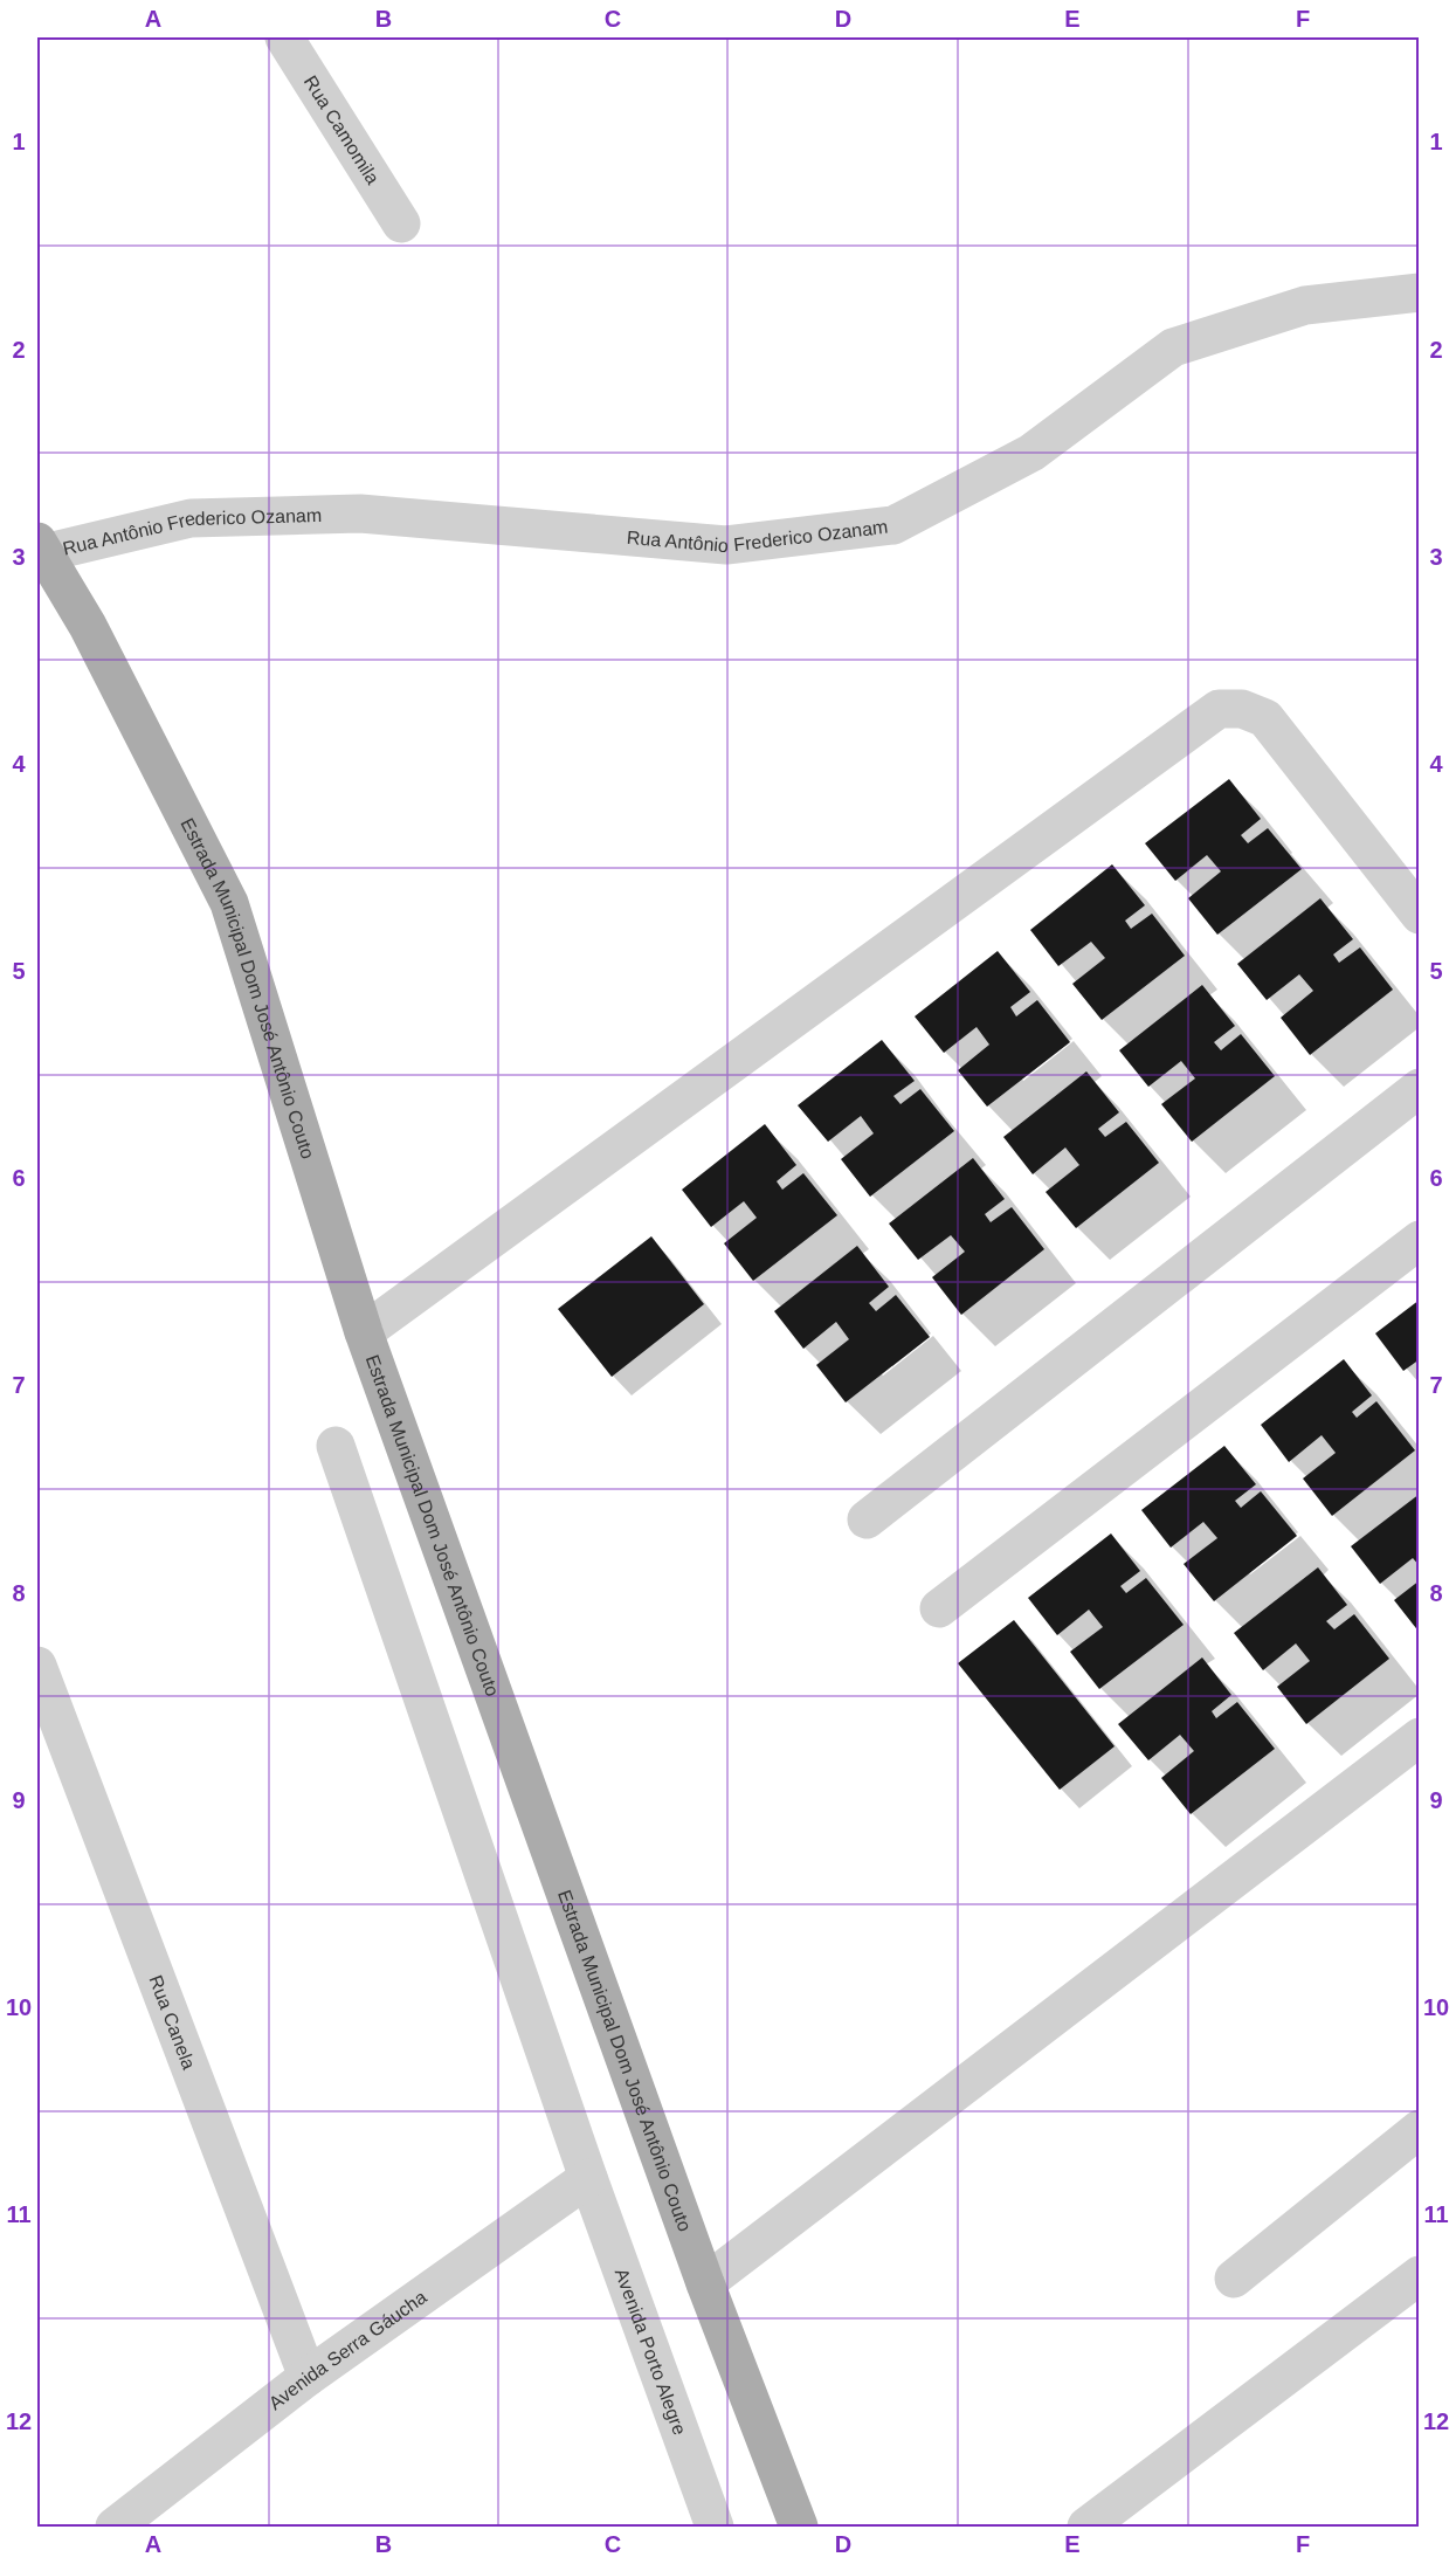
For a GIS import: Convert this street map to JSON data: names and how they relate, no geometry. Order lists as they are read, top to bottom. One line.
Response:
{"streets":{"main road":["Estrada Municipal Dom José Antônio Couto"],"street":["Rua Camomila","Rua Antônio Frederico Ozanam","Rua Canela","Avenida Serra Gáucha","Avenida Porto Alegre"]},"crossings":[["Rua Antônio Frederico Ozanam","Estrada Municipal Dom José Antônio Couto"],["Rua Canela","Avenida Serra Gáucha"],["Avenida Serra Gáucha","Avenida Porto Alegre"]],"grid":{"columns":["A","B","C","D","E","F"],"rows":["1","2","3","4","5","6","7","8","9","10","11","12"]}}
